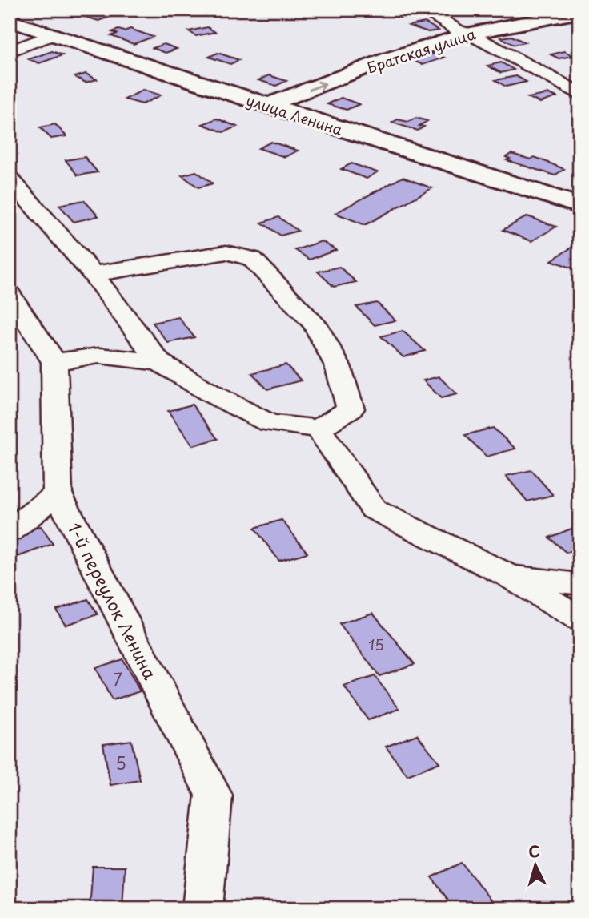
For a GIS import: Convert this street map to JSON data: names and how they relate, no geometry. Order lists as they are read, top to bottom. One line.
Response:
{"streets":{"main road":["Братская улица","улица Ленина"],"street":["1-й переулок Ленина"]},"crossings":[["Братская улица","улица Ленина"]],"one_way":["Братская улица"],"house_numbers":["15","7","5"],"north":"top"}
